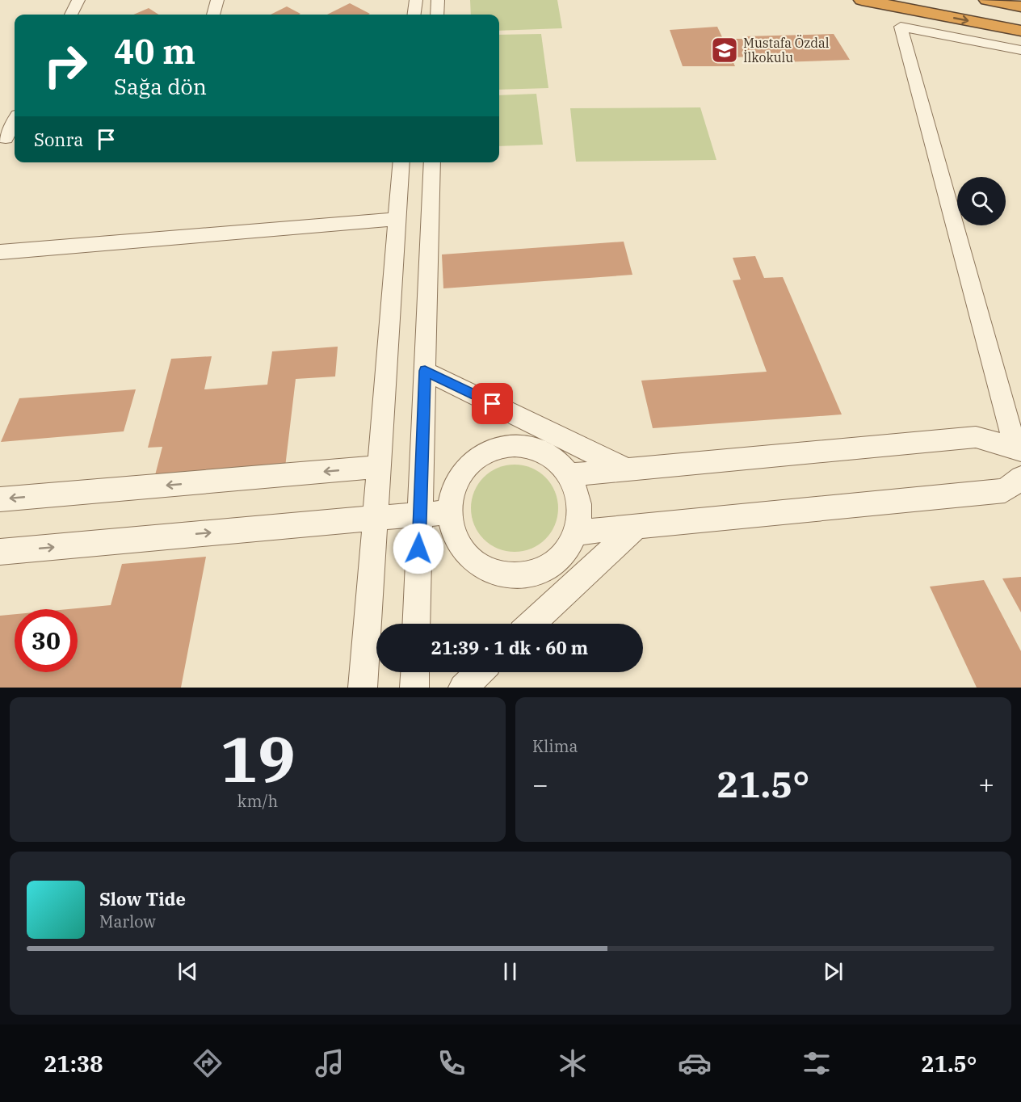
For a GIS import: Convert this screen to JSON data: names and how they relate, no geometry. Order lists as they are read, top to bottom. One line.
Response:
{"places":{"school or university":["Mustafa Özdal İlkokulu"]},"page":{"turn":["40 m","Sağa dön"],"then":"Sonra","limit":"30","trip":"21:39 · 1 dk · 60 m","tile":[["19","km/h"],"Klima"],"heat":["−","21.5°","+"],"song":["Slow Tide","Marlow"],"tabs":["21:38","21.5°"]}}
